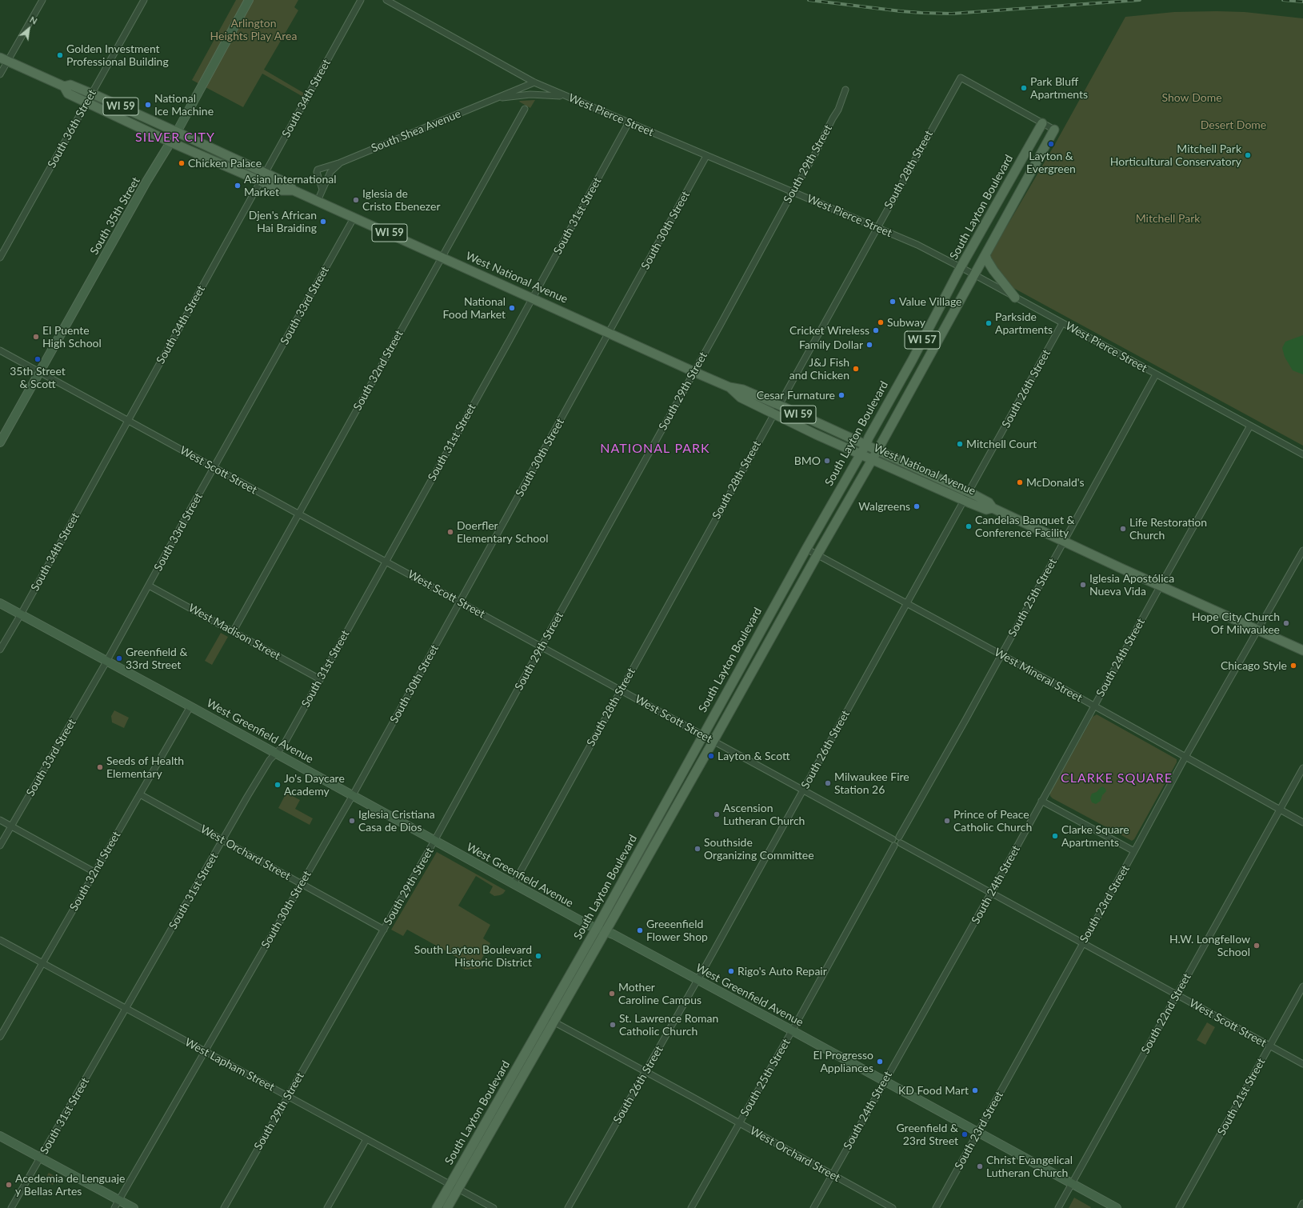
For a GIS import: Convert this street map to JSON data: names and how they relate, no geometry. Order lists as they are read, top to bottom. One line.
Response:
{"streets":{"main road":["WI 59","South Layton Boulevard","South 35th Street","West National Avenue","WI 57","West Greenfield Avenue"],"street":["South 34th Street","West Pierce Street","South 36th Street","South Shea Avenue","South 29th Street","South 28th Street","South 31st Street","South 30th Street","South 33rd Street","South 32nd Street","South 26th Street","West Scott Street","South 25th Street","West Madison Street","South 24th Street","West Mineral Street","West Orchard Street","South 23rd Street","South 22nd Street","West Lapham Street","South 21st Street"]},"crossings":[["South 34th Street","West National Avenue"],["South 34th Street","West Scott Street"],["South 34th Street","West Greenfield Avenue"],["West Pierce Street","South Shea Avenue"],["West Pierce Street","South 29th Street"],["West Pierce Street","South 28th Street"],["West Pierce Street","South Layton Boulevard"],["West Pierce Street","South 31st Street"],["West Pierce Street","South 30th Street"],["West Pierce Street","South 26th Street"],["West Pierce Street","South 25th Street"],["West Pierce Street","South 24th Street"],["South 36th Street","West National Avenue"],["South Shea Avenue","West National Avenue"],["South 29th Street","West National Avenue"],["South 29th Street","West Scott Street"],["South 29th Street","West Greenfield Avenue"],["South 29th Street","West Orchard Street"],["South 29th Street","West Lapham Street"],["South 28th Street","South Layton Boulevard"],["South 28th Street","West National Avenue"],["South 28th Street","West Scott Street"],["South 28th Street","West Greenfield Avenue"],["South Layton Boulevard","West National Avenue"],["South Layton Boulevard","West Scott Street"],["South Layton Boulevard","West Mineral Street"],["South Layton Boulevard","West Greenfield Avenue"],["South Layton Boulevard","West Orchard Street"],["South Layton Boulevard","West Lapham Street"],["South 35th Street","West National Avenue"],["South 35th Street","West Scott Street"],["South 31st Street","West National Avenue"],["South 31st Street","West Scott Street"],["South 31st Street","West Madison Street"],["South 31st Street","West Greenfield Avenue"],["South 31st Street","West Orchard Street"],["South 31st Street","West Lapham Street"],["South 30th Street","West National Avenue"],["South 30th Street","West Scott Street"],["South 30th Street","West Greenfield Avenue"],["South 30th Street","West Orchard Street"],["South 30th Street","West Lapham Street"],["West National Avenue","South 33rd Street"],["West National Avenue","South 32nd Street"],["West National Avenue","South 26th Street"],["West National Avenue","South 25th Street"],["West National Avenue","South 24th Street"],["West National Avenue","South 23rd Street"],["South 33rd Street","West Scott Street"],["South 33rd Street","West Madison Street"],["South 33rd Street","West Greenfield Avenue"],["South 32nd Street","West Scott Street"],["South 32nd Street","West Madison Street"],["South 32nd Street","West Greenfield Avenue"],["South 32nd Street","West Orchard Street"],["South 32nd Street","West Lapham Street"],["South 26th Street","West Scott Street"],["South 26th Street","West Mineral Street"],["South 26th Street","West Greenfield Avenue"],["South 26th Street","West Orchard Street"],["West Scott Street","South 25th Street"],["West Scott Street","South 24th Street"],["West Scott Street","South 23rd Street"],["West Scott Street","South 22nd Street"],["West Scott Street","South 21st Street"],["South 25th Street","West Mineral Street"],["South 25th Street","West Greenfield Avenue"],["South 25th Street","West Orchard Street"],["South 24th Street","West Mineral Street"],["South 24th Street","West Greenfield Avenue"],["South 24th Street","West Orchard Street"],["West Mineral Street","South 23rd Street"],["West Mineral Street","South 22nd Street"],["West Greenfield Avenue","South 23rd Street"],["West Greenfield Avenue","South 22nd Street"]],"districts":["SILVER CITY","NATIONAL PARK","CLARKE SQUARE"],"parks":["Arlington Heights Play Area","Show Dome","Desert Dome","Mitchell Park"],"places":["Golden Investment Professional Building","Park Bluff Apartments","National Ice Machine","Layton & Evergreen","Mitchell Park Horticultural Conservatory","Chicken Palace","Asian International Market","Iglesia de Cristo Ebenezer","Djen's African Hai Braiding","Value Village","National Food Market","Subway","Parkside Apartments","Cricket Wireless","El Puente High School","Family Dollar","35th Street & Scott","J&J Fish and Chicken","Cesar Furnature","Mitchell Court","BMO","McDonald's","Walgreens","Candelas Banquet & Conference Facility","Life Restoration Church","Doerfler Elementary School","Iglesia Apostólica Nueva Vida","Hope City Church Of Milwaukee","Greenfield & 33rd Street","Chicago Style","Layton & Scott","Seeds of Health Elementary","Milwaukee Fire Station 26","Jo's Daycare Academy","Ascension Lutheran Church","Iglesia Cristiana Casa de Dios","Prince of Peace Catholic Church","Clarke Square Apartments","Southside Organizing Committee","Greeenfield Flower Shop","H.W. Longfellow School","South Layton Boulevard Historic District","Rigo's Auto Repair","Mother Caroline Campus","St. Lawrence Roman Catholic Church","El Progresso Appliances","KD Food Mart","Greenfield & 23rd Street","Christ Evangelical Lutheran Church","Acedemia de Lenguaje y Bellas Artes"],"north":"top right"}
